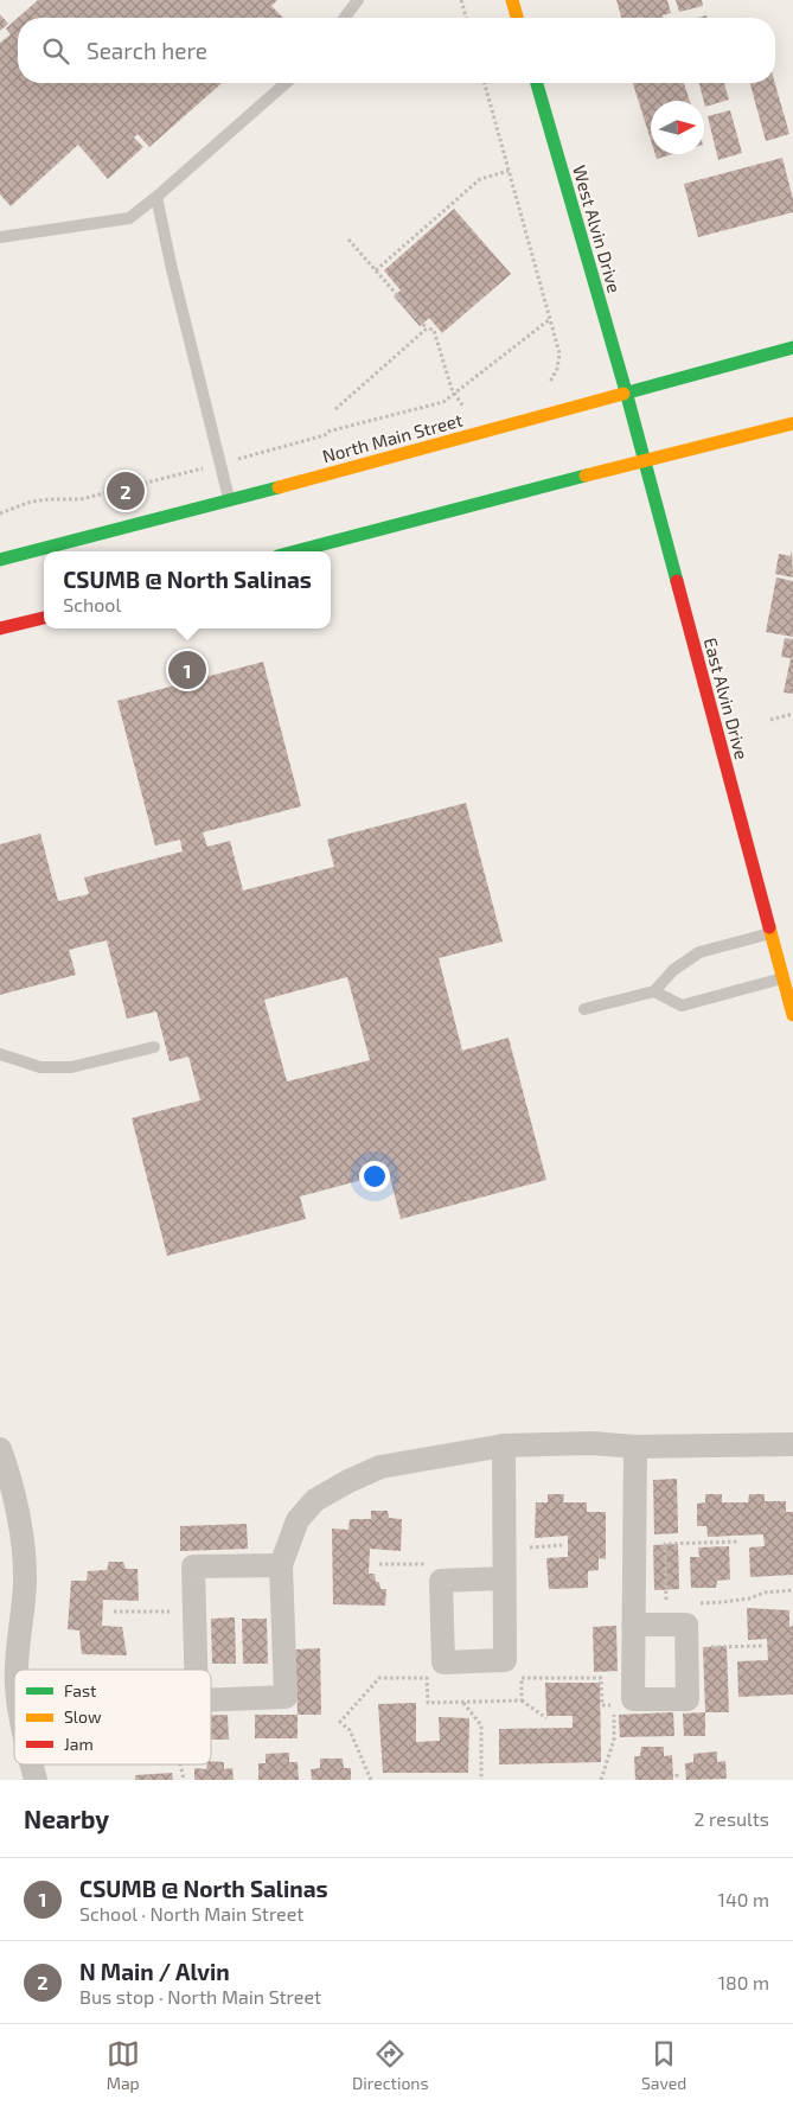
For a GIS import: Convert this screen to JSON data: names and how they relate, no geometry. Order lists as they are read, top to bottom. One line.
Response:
{"streets":{"main road":["West Alvin Drive","North Main Street","East Alvin Drive"]},"crossings":[["West Alvin Drive","North Main Street"],["West Alvin Drive","East Alvin Drive"],["North Main Street","East Alvin Drive"]],"legend":["Fast","Slow","Jam"],"north":"right","page":{"search":"Search here","pins":["2","1"],"popup":["CSUMB @ North Salinas","School"],"heading":["Nearby","2 results"],"list":[{"mark":"1","name":"CSUMB @ North Salinas","note":"School · North Main Street","value":"140 m"},{"mark":"2","name":"N Main / Alvin","note":"Bus stop · North Main Street","value":"180 m"}],"nav":["Map","Directions","Saved"]}}
